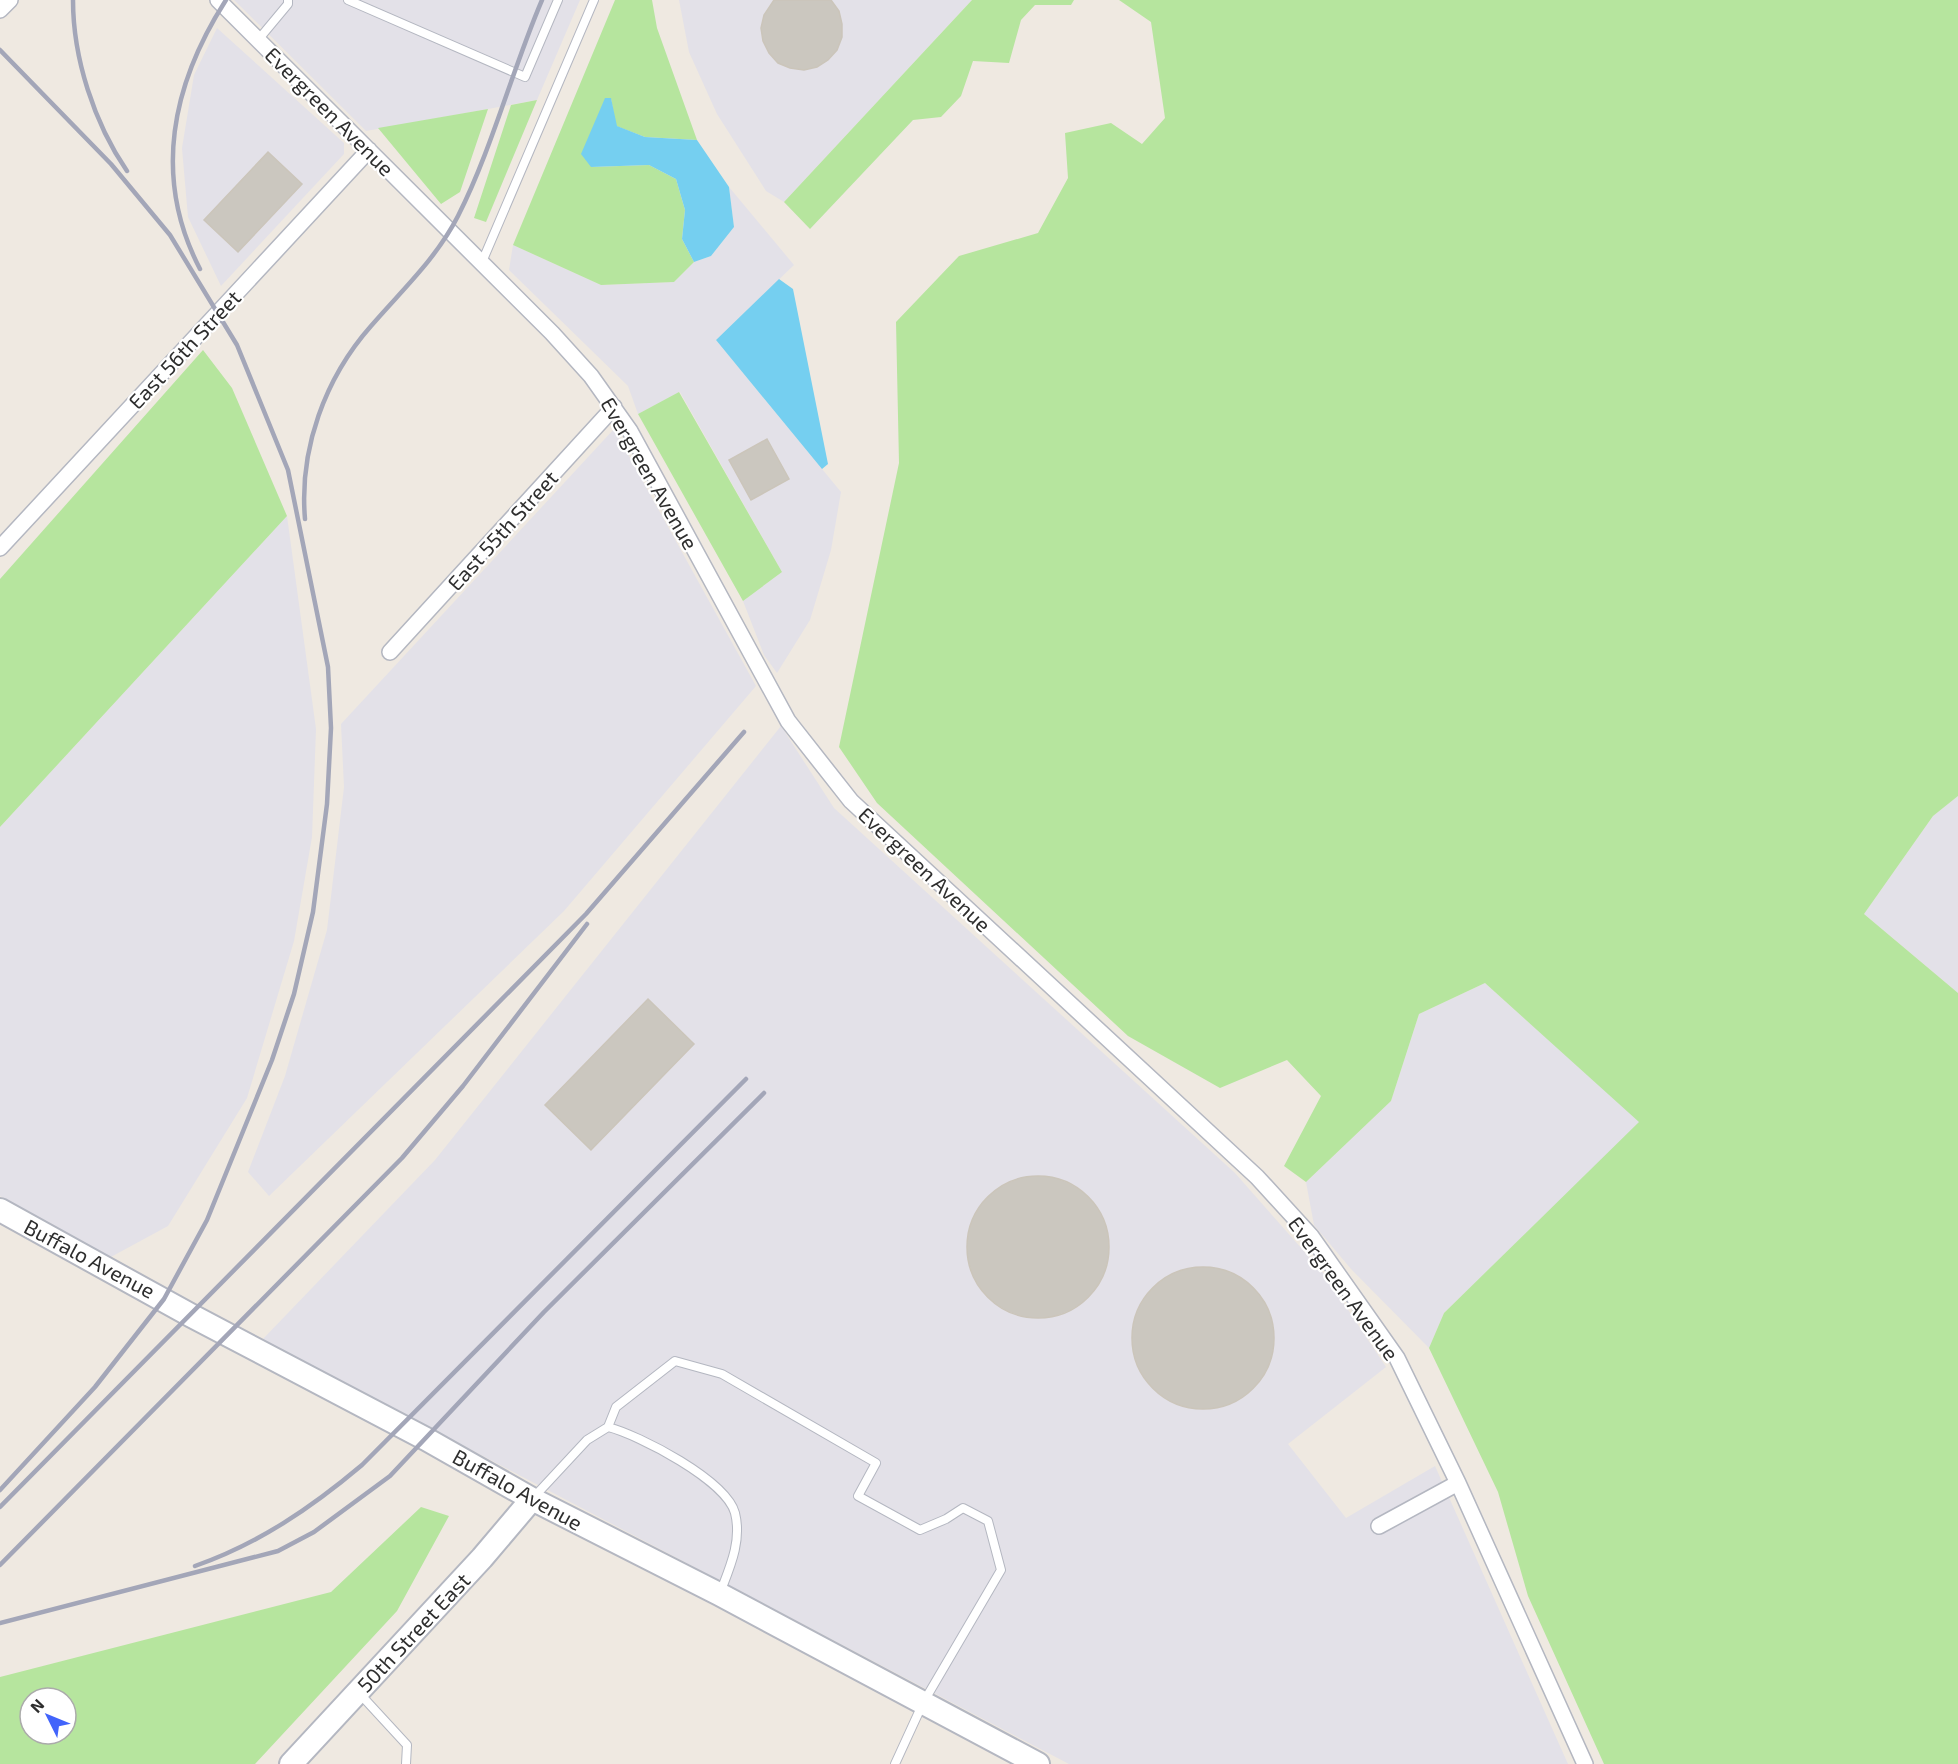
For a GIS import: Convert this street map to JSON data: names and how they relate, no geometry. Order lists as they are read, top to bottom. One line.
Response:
{"streets":{"street":["Evergreen Avenue","East 56th Street","East 55th Street","Buffalo Avenue","50th Street East"]},"crossings":[["Evergreen Avenue","East 56th Street"],["Evergreen Avenue","East 55th Street"],["Buffalo Avenue","50th Street East"]],"north":"top left"}
